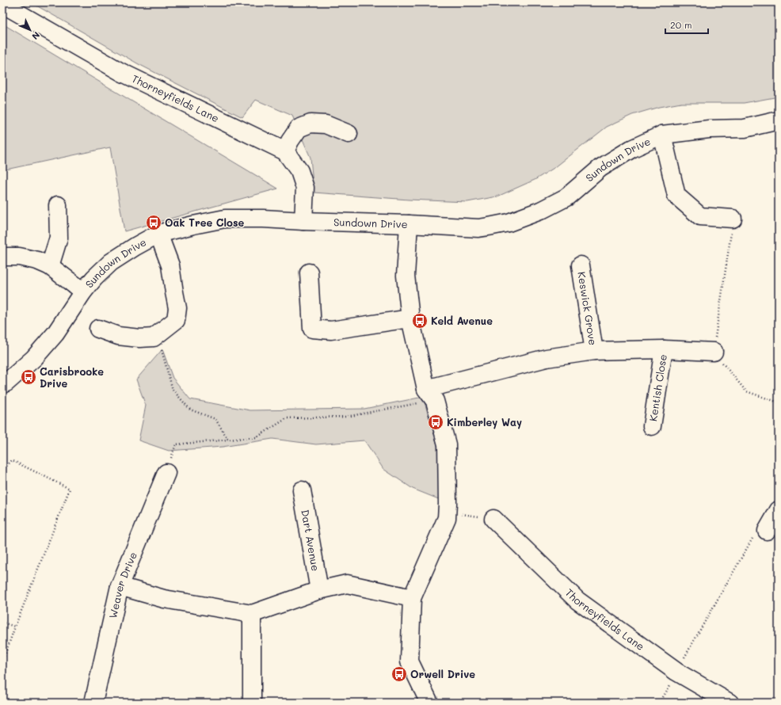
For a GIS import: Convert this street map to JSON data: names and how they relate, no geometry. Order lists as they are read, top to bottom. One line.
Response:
{"streets":{"street":["Thorneyfields Lane","Sundown Drive","Keswick Grove","Kentish Close","Dart Avenue","Weaver Drive"]},"crossings":[["Thorneyfields Lane","Sundown Drive"]],"places":{"bus stop":["Oak Tree Close","Keld Avenue","Carisbrooke Drive","Kimberley Way","Orwell Drive"]},"scale_bar":"20 m","north":"bottom right"}
